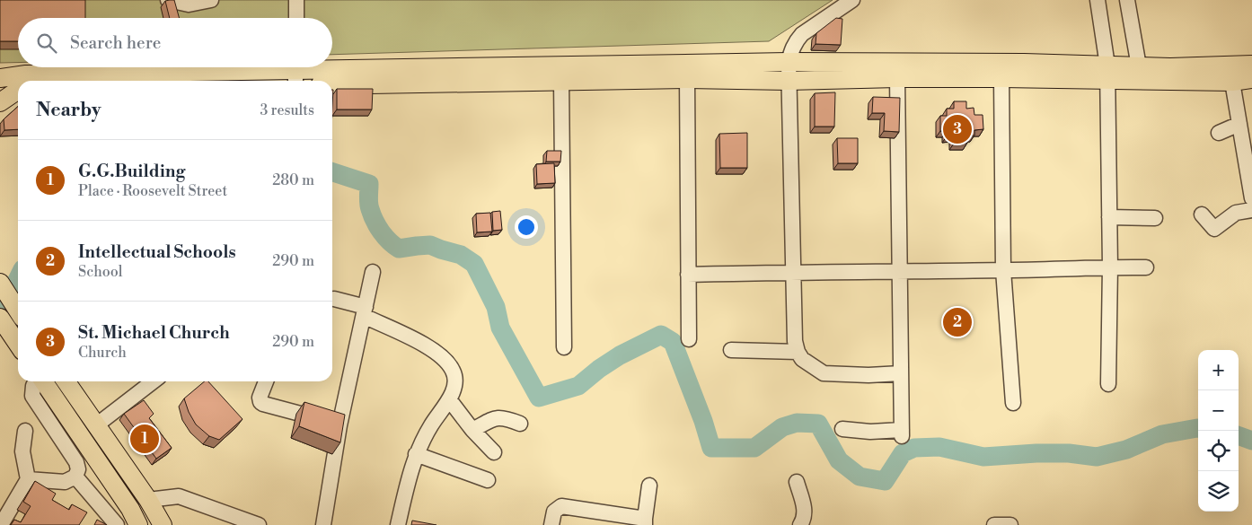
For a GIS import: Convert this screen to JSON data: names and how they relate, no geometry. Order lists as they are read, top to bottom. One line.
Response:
{"page":{"search":"Search here","heading":["Nearby","3 results"],"pins":["3","2","1"],"list":[{"mark":"1","name":"G.G.Building","note":"Place · Roosevelt Street","value":"280 m"},{"mark":"2","name":"Intellectual Schools","note":"School","value":"290 m"},{"mark":"3","name":"St. Michael Church","note":"Church","value":"290 m"}],"map_buttons":["+","−"]}}
